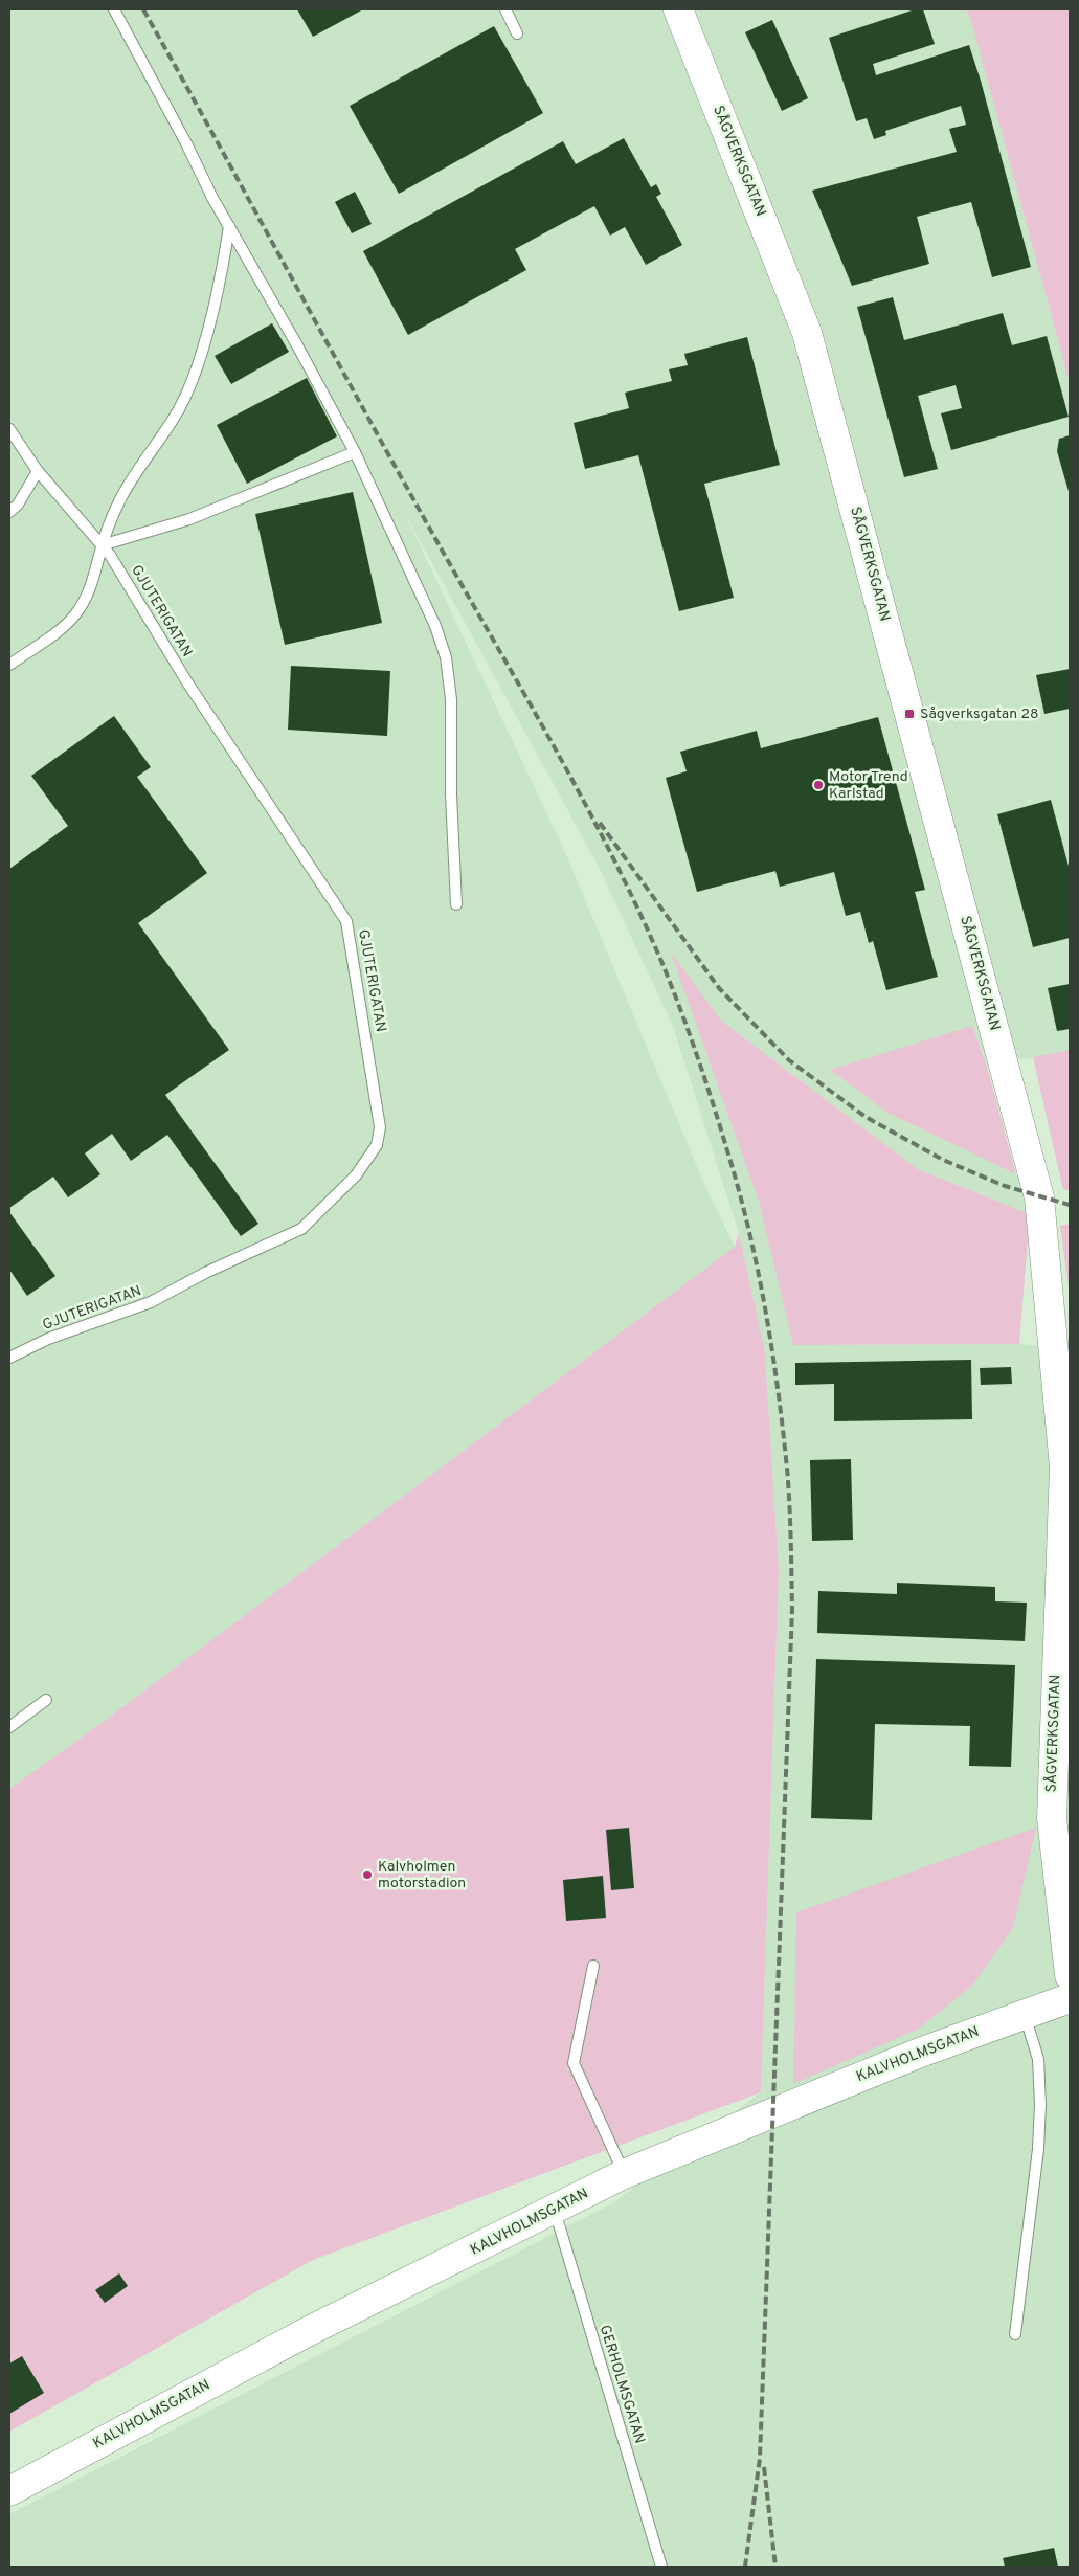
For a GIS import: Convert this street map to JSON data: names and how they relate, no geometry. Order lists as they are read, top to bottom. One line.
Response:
{"streets":{"street":["SÅGVERKSGATAN","KALVHOLMSGATAN"],"lane":["GJUTERIGATAN","GERHOLMSGATAN"]},"crossings":[["KALVHOLMSGATAN","GERHOLMSGATAN"]],"places":{"transit":["Sågverksgatan 28"],"other":["Motor Trend Karlstad","Kalvholmen motorstadion"]}}
